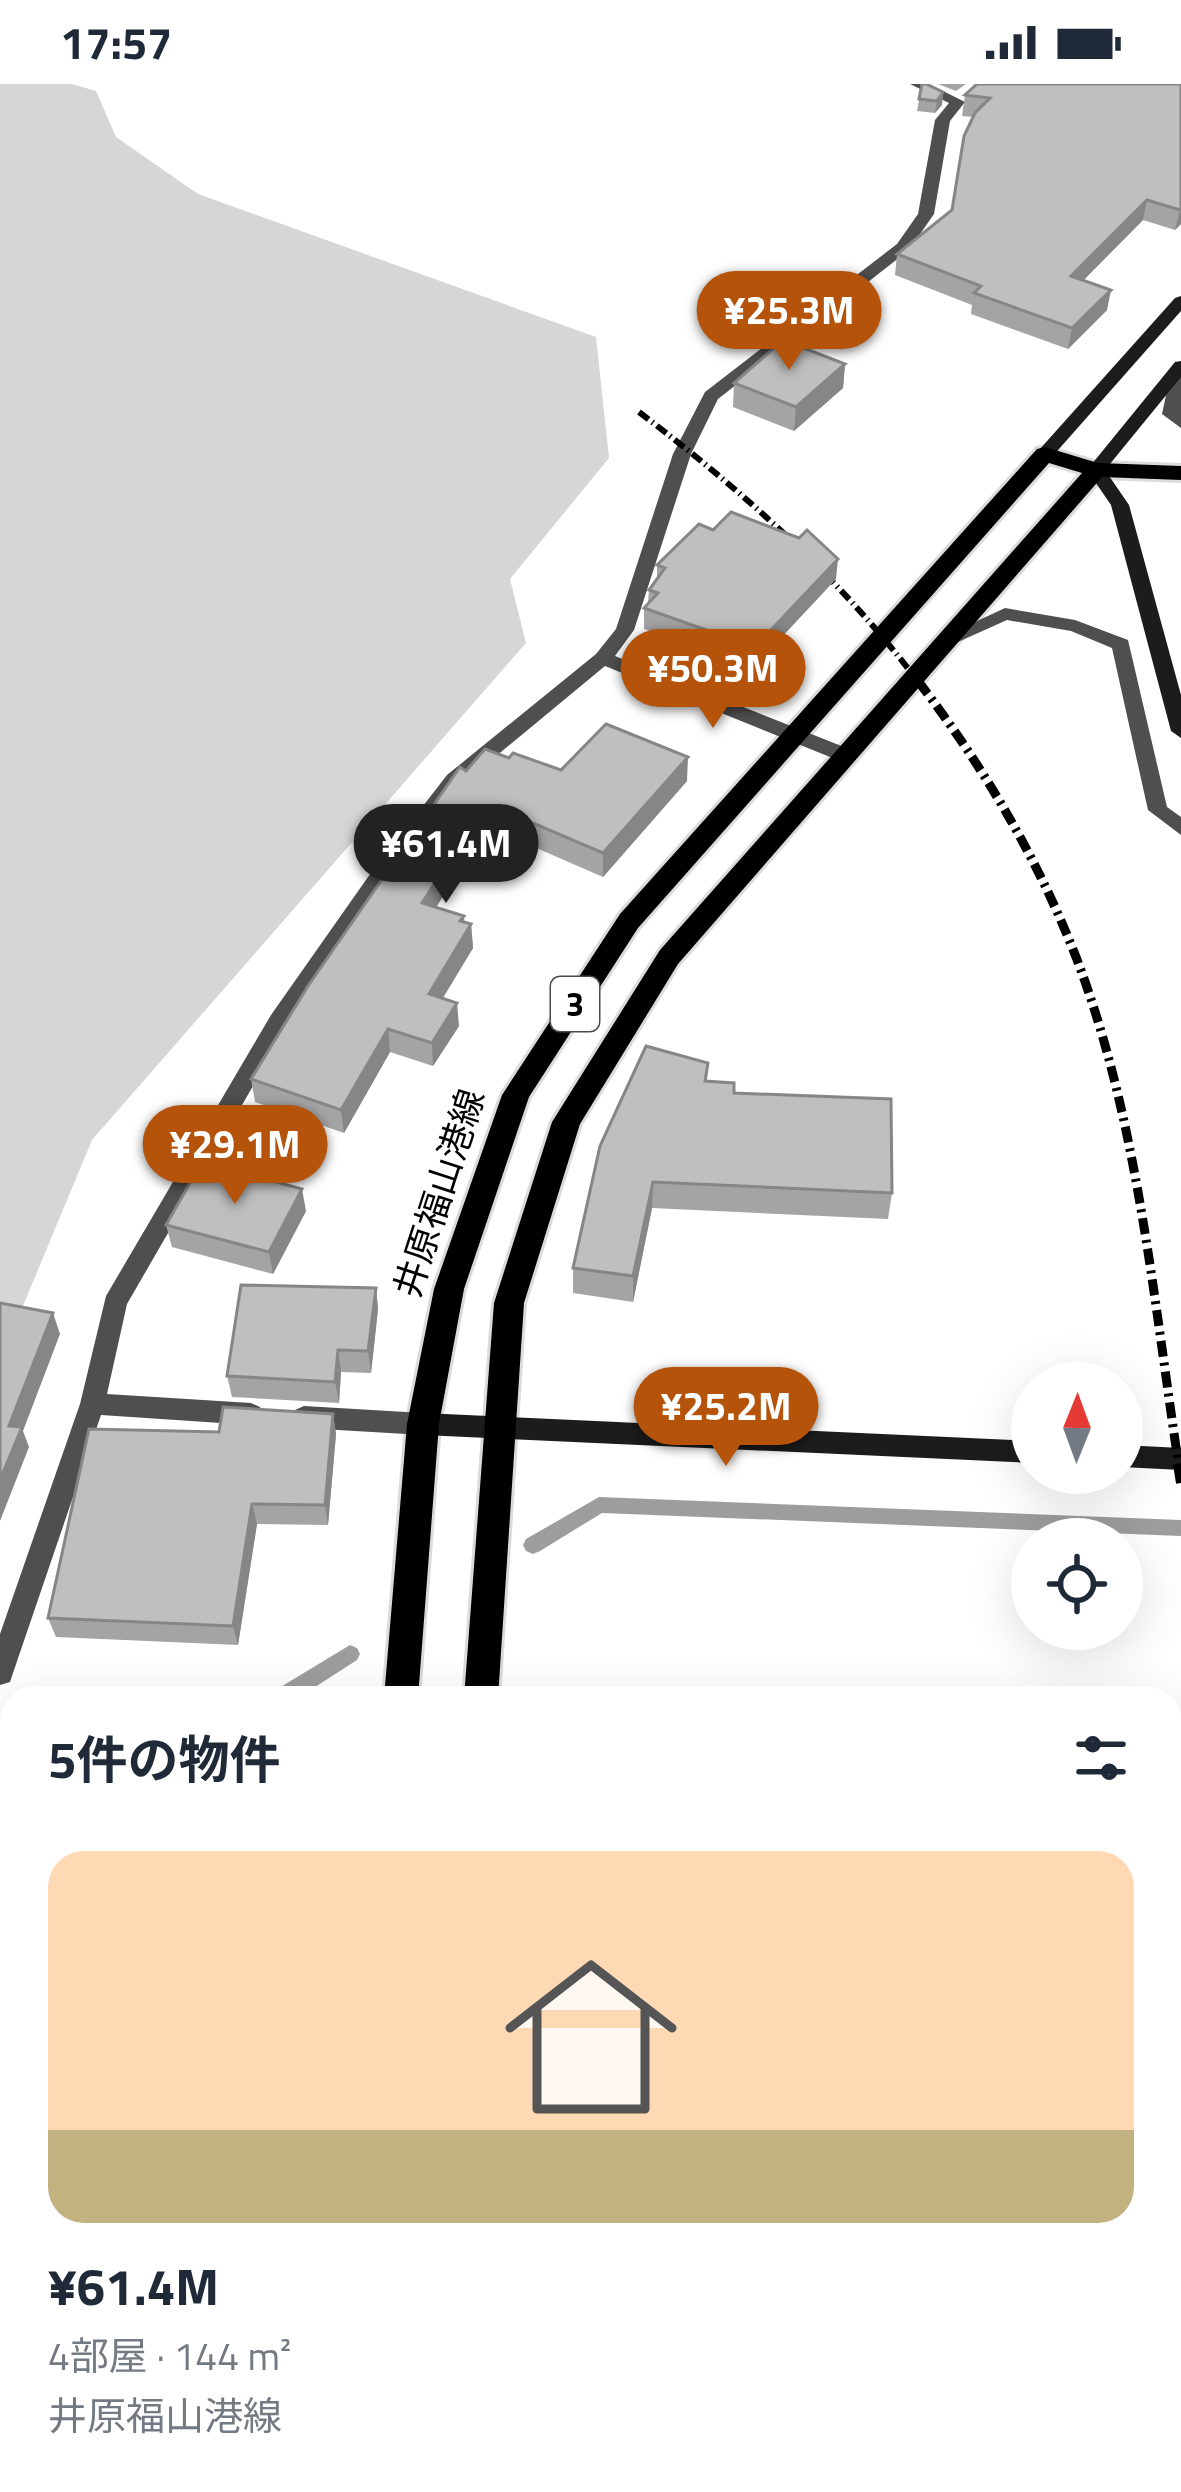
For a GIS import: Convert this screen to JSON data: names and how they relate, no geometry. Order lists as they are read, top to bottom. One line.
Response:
{"streets":{"main road":["3","井原福山港線"]},"north":"top","page":{"status":"17:57","price":["¥25.3M","¥50.3M","¥61.4M","¥29.1M","¥25.2M"],"heading":"5件の物件","list":[{"name":"¥61.4M","note":"4部屋 · 144 m² · 井原福山港線"}]}}
